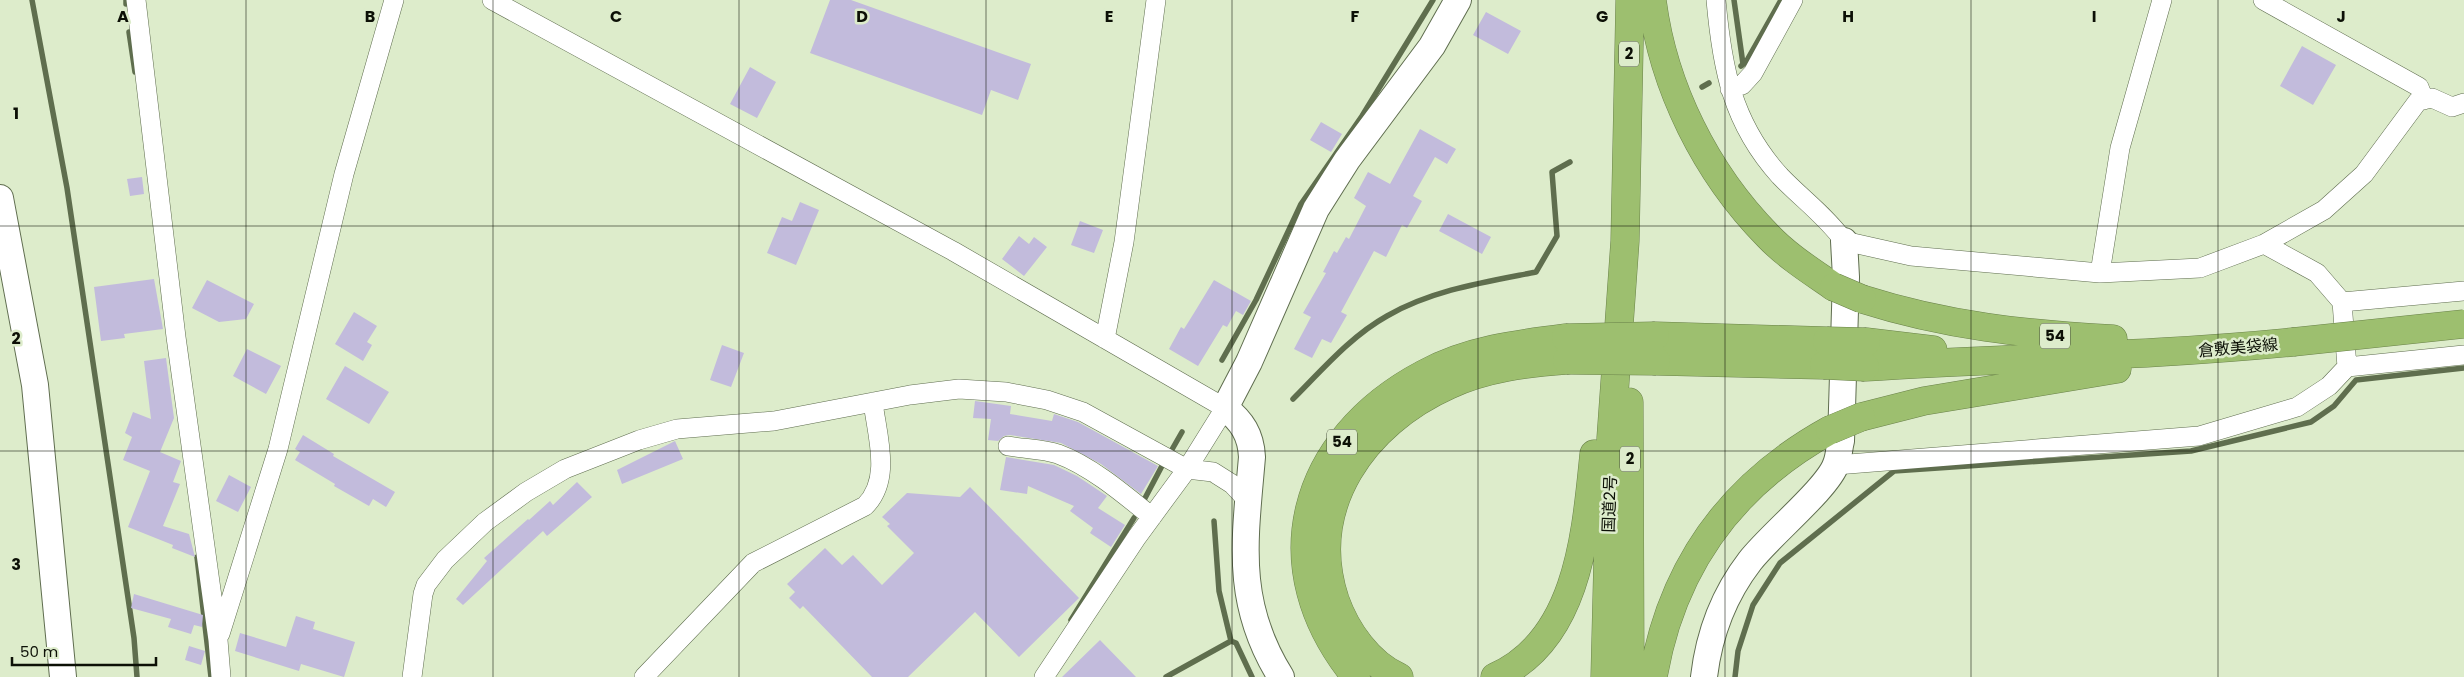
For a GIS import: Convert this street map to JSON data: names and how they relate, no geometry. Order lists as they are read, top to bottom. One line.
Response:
{"streets":{"highway":["2","54","倉敷美袋線","国道2号"]},"crossings":[["54","倉敷美袋線"]],"scale_bar":"50 m","grid":{"columns":["A","B","C","D","E","F","G","H","I","J"],"rows":["1","2","3"]}}
